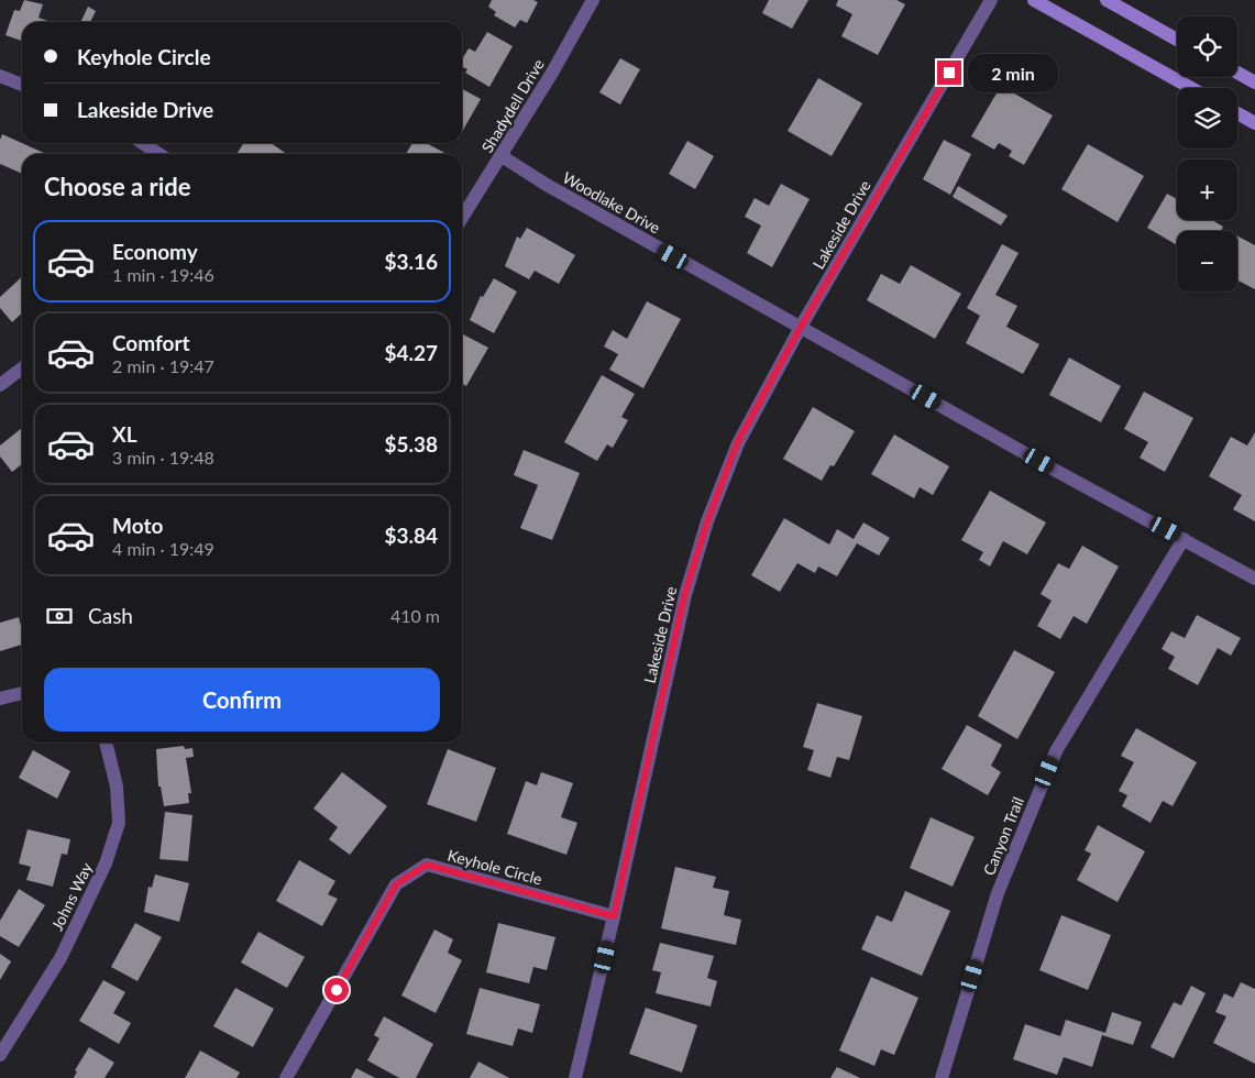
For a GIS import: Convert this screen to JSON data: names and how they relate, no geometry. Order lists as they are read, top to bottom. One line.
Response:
{"streets":{"street":["Shadydell Drive","Woodlake Drive","Lakeside Drive","Canyon Trail","Keyhole Circle","Johns Way"]},"crossings":[["Shadydell Drive","Woodlake Drive"],["Woodlake Drive","Lakeside Drive"],["Woodlake Drive","Canyon Trail"],["Lakeside Drive","Keyhole Circle"]],"page":{"map_buttons":["+","−"],"banner":["Keyhole Circle","Lakeside Drive"],"bubble":"2 min","heading":"Choose a ride","list":[{"name":"Economy","note":"1 min · 19:46","value":"$3.16"},{"name":"Comfort","note":"2 min · 19:47","value":"$4.27"},{"name":"XL","note":"3 min · 19:48","value":"$5.38"},{"name":"Moto","note":"4 min · 19:49","value":"$3.84"}],"pay":["Cash","410 m"],"buttons":"Confirm"}}
